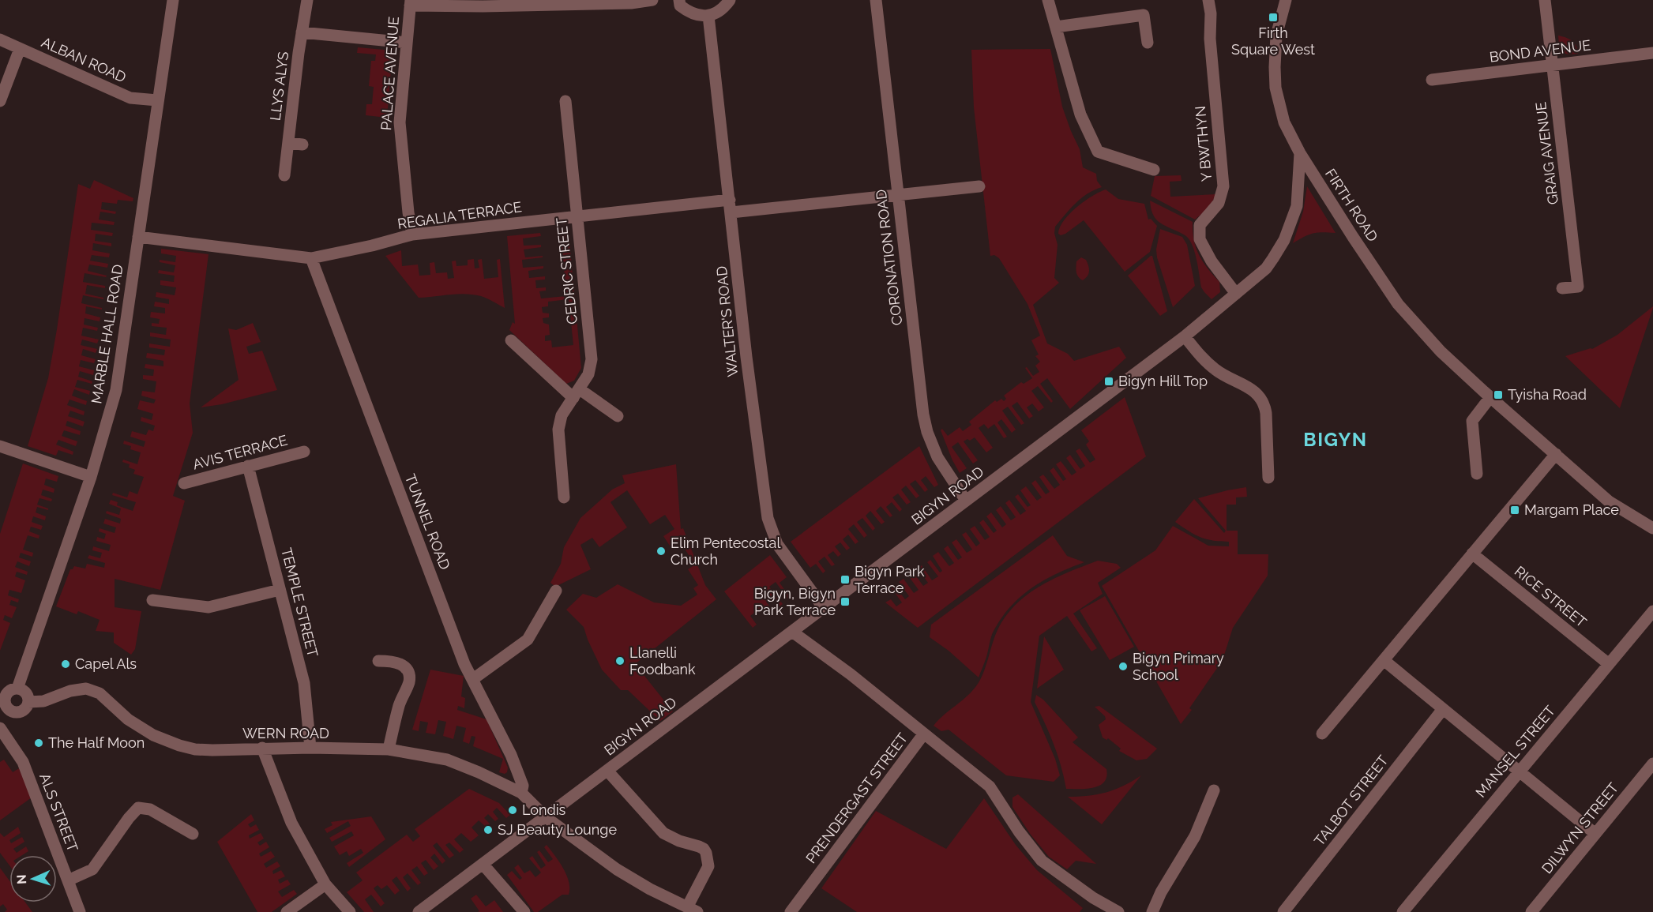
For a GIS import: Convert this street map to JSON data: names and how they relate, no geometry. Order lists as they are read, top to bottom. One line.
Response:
{"streets":{"street":["BOND AVENUE","ALBAN ROAD","PALACE AVENUE","LLYS ALYS","Y BWTHYN","GRAIG AVENUE","FIRTH ROAD","REGALIA TERRACE","CORONATION ROAD","CEDRIC STREET","WALTER'S ROAD","MARBLE HALL ROAD","AVIS TERRACE","BIGYN ROAD","TUNNEL ROAD","RICE STREET","TEMPLE STREET","WERN ROAD","MANSEL STREET","PRENDERGAST STREET","TALBOT STREET","ALS STREET","DILWYN STREET"]},"crossings":[["BOND AVENUE","GRAIG AVENUE"],["ALBAN ROAD","MARBLE HALL ROAD"],["PALACE AVENUE","REGALIA TERRACE"],["Y BWTHYN","BIGYN ROAD"],["FIRTH ROAD","BIGYN ROAD"],["REGALIA TERRACE","CEDRIC STREET"],["REGALIA TERRACE","WALTER'S ROAD"],["REGALIA TERRACE","MARBLE HALL ROAD"],["REGALIA TERRACE","TUNNEL ROAD"],["CORONATION ROAD","BIGYN ROAD"],["WALTER'S ROAD","BIGYN ROAD"],["MARBLE HALL ROAD","WERN ROAD"],["AVIS TERRACE","TEMPLE STREET"],["BIGYN ROAD","WERN ROAD"],["TUNNEL ROAD","WERN ROAD"],["RICE STREET","MANSEL STREET"],["TEMPLE STREET","WERN ROAD"]],"districts":["BIGYN"],"places":{"transit":["Firth Square West","Bigyn Hill Top","Tyisha Road","Margam Place","Bigyn Park Terrace","Bigyn, Bigyn Park Terrace"],"other":["Elim Pentecostal Church","Llanelli Foodbank","Capel Als","Bigyn Primary School","The Half Moon","Londis","SJ Beauty Lounge"]},"north":"left"}
